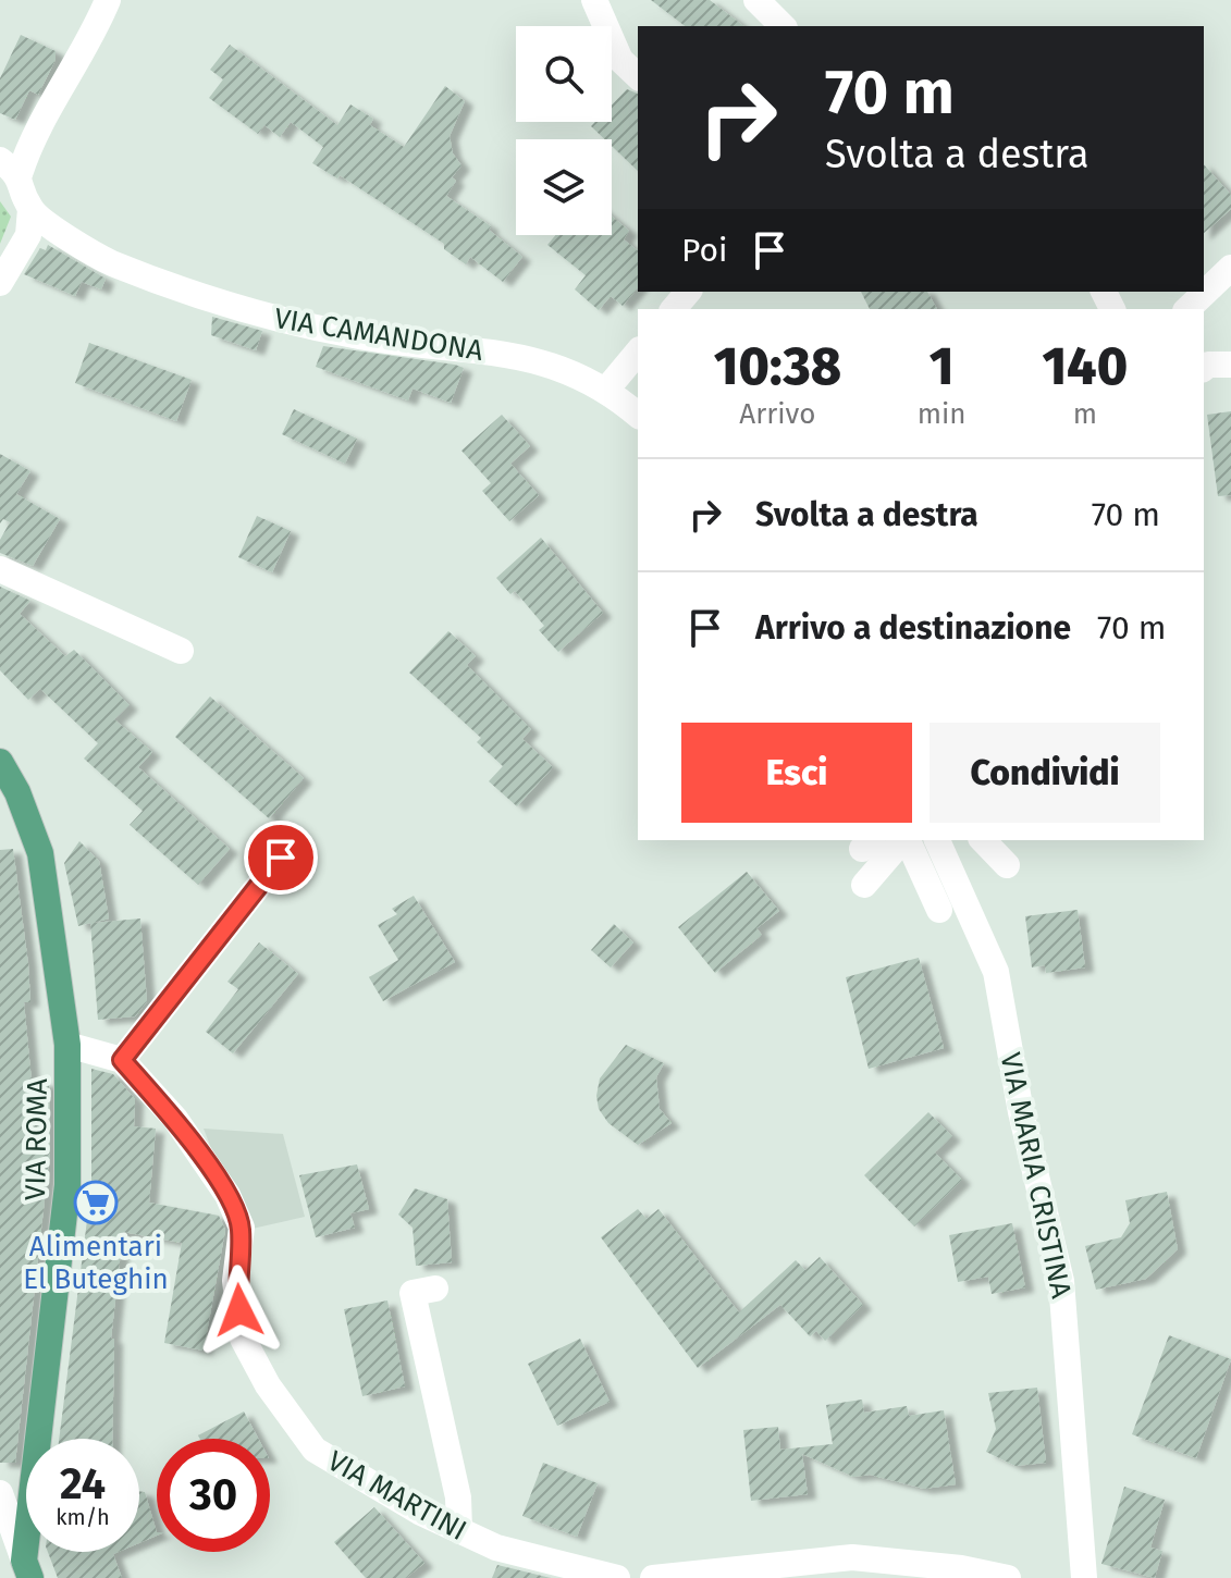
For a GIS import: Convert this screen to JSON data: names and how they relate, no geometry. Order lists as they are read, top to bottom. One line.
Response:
{"streets":{"main road":["VIA ROMA"],"street":["VIA CAMANDONA","VIA MARIA CRISTINA","VIA MARTINI"]},"places":{"supermarket":["Alimentari El Buteghin"]},"page":{"turn":["70 m","Svolta a destra"],"then":"Poi","eta":["10:38","Arrivo","1","min","140","m"],"list":[{"name":"Svolta a destra","value":"70 m"},{"name":"Arrivo a destinazione","value":"70 m"}],"buttons":["Esci","Condividi"],"speed":"24 km/h","limit":"30"}}
